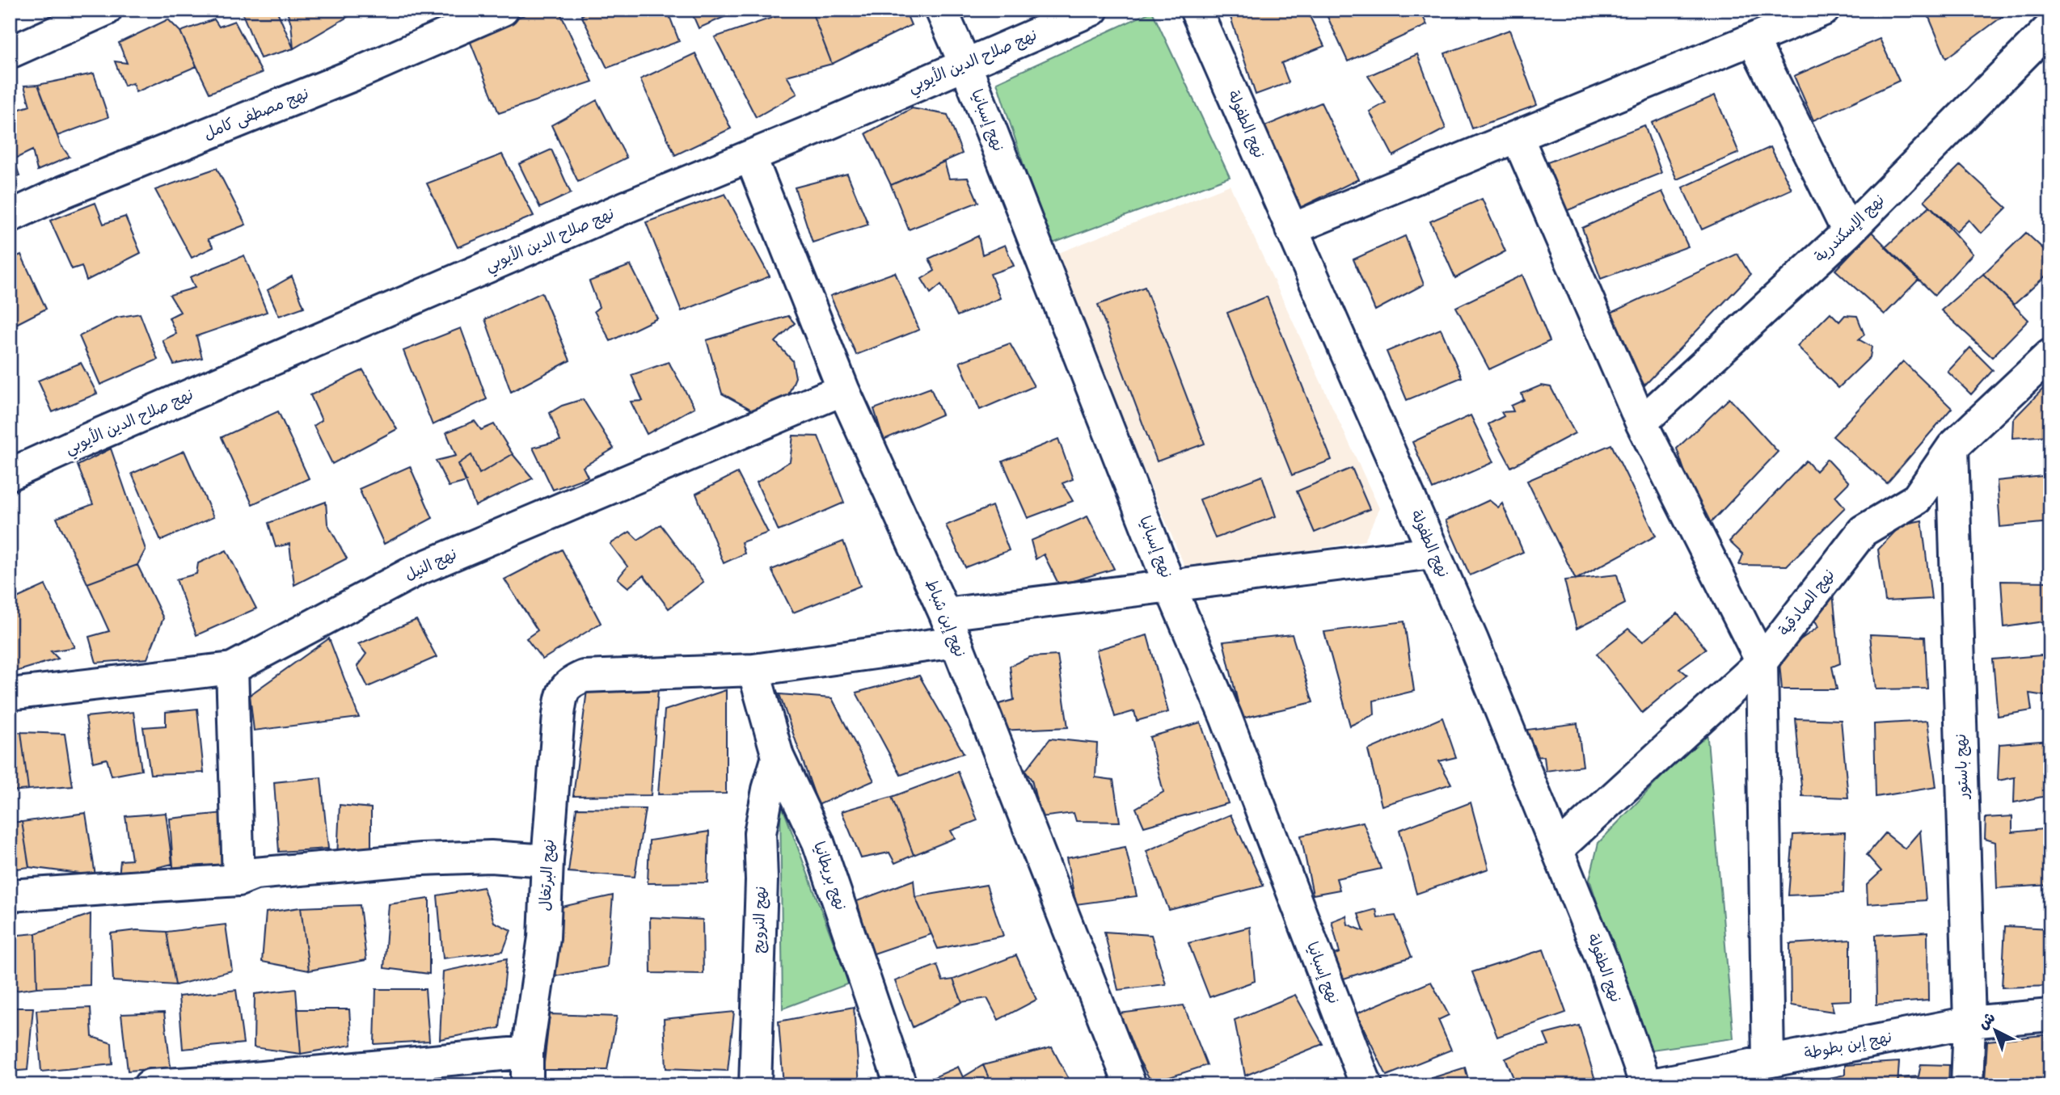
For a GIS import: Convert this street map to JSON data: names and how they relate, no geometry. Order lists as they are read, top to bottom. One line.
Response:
{"streets":{"street":["نهج صلاح الدين الأيوبي","نهج مصطفى كامل","نهج إسبانيا","نهج الطفولة","نهج الإسكندرية","نهج النيل","نهج الصادقية","نهج إبن شباط","نهج باستور","نهج البرتغال","نهج بريطانيا","نهج النرويج","نهج إبن بطوطة"]},"crossings":[["نهج صلاح الدين الأيوبي","نهج إسبانيا"],["نهج صلاح الدين الأيوبي","نهج إبن شباط"],["نهج الطفولة","نهج الصادقية"],["نهج الطفولة","نهج إبن بطوطة"],["نهج النيل","نهج إبن شباط"],["نهج الصادقية","نهج باستور"],["نهج باستور","نهج إبن بطوطة"],["نهج البرتغال","نهج بريطانيا"],["نهج بريطانيا","نهج النرويج"]],"north":"top left"}
